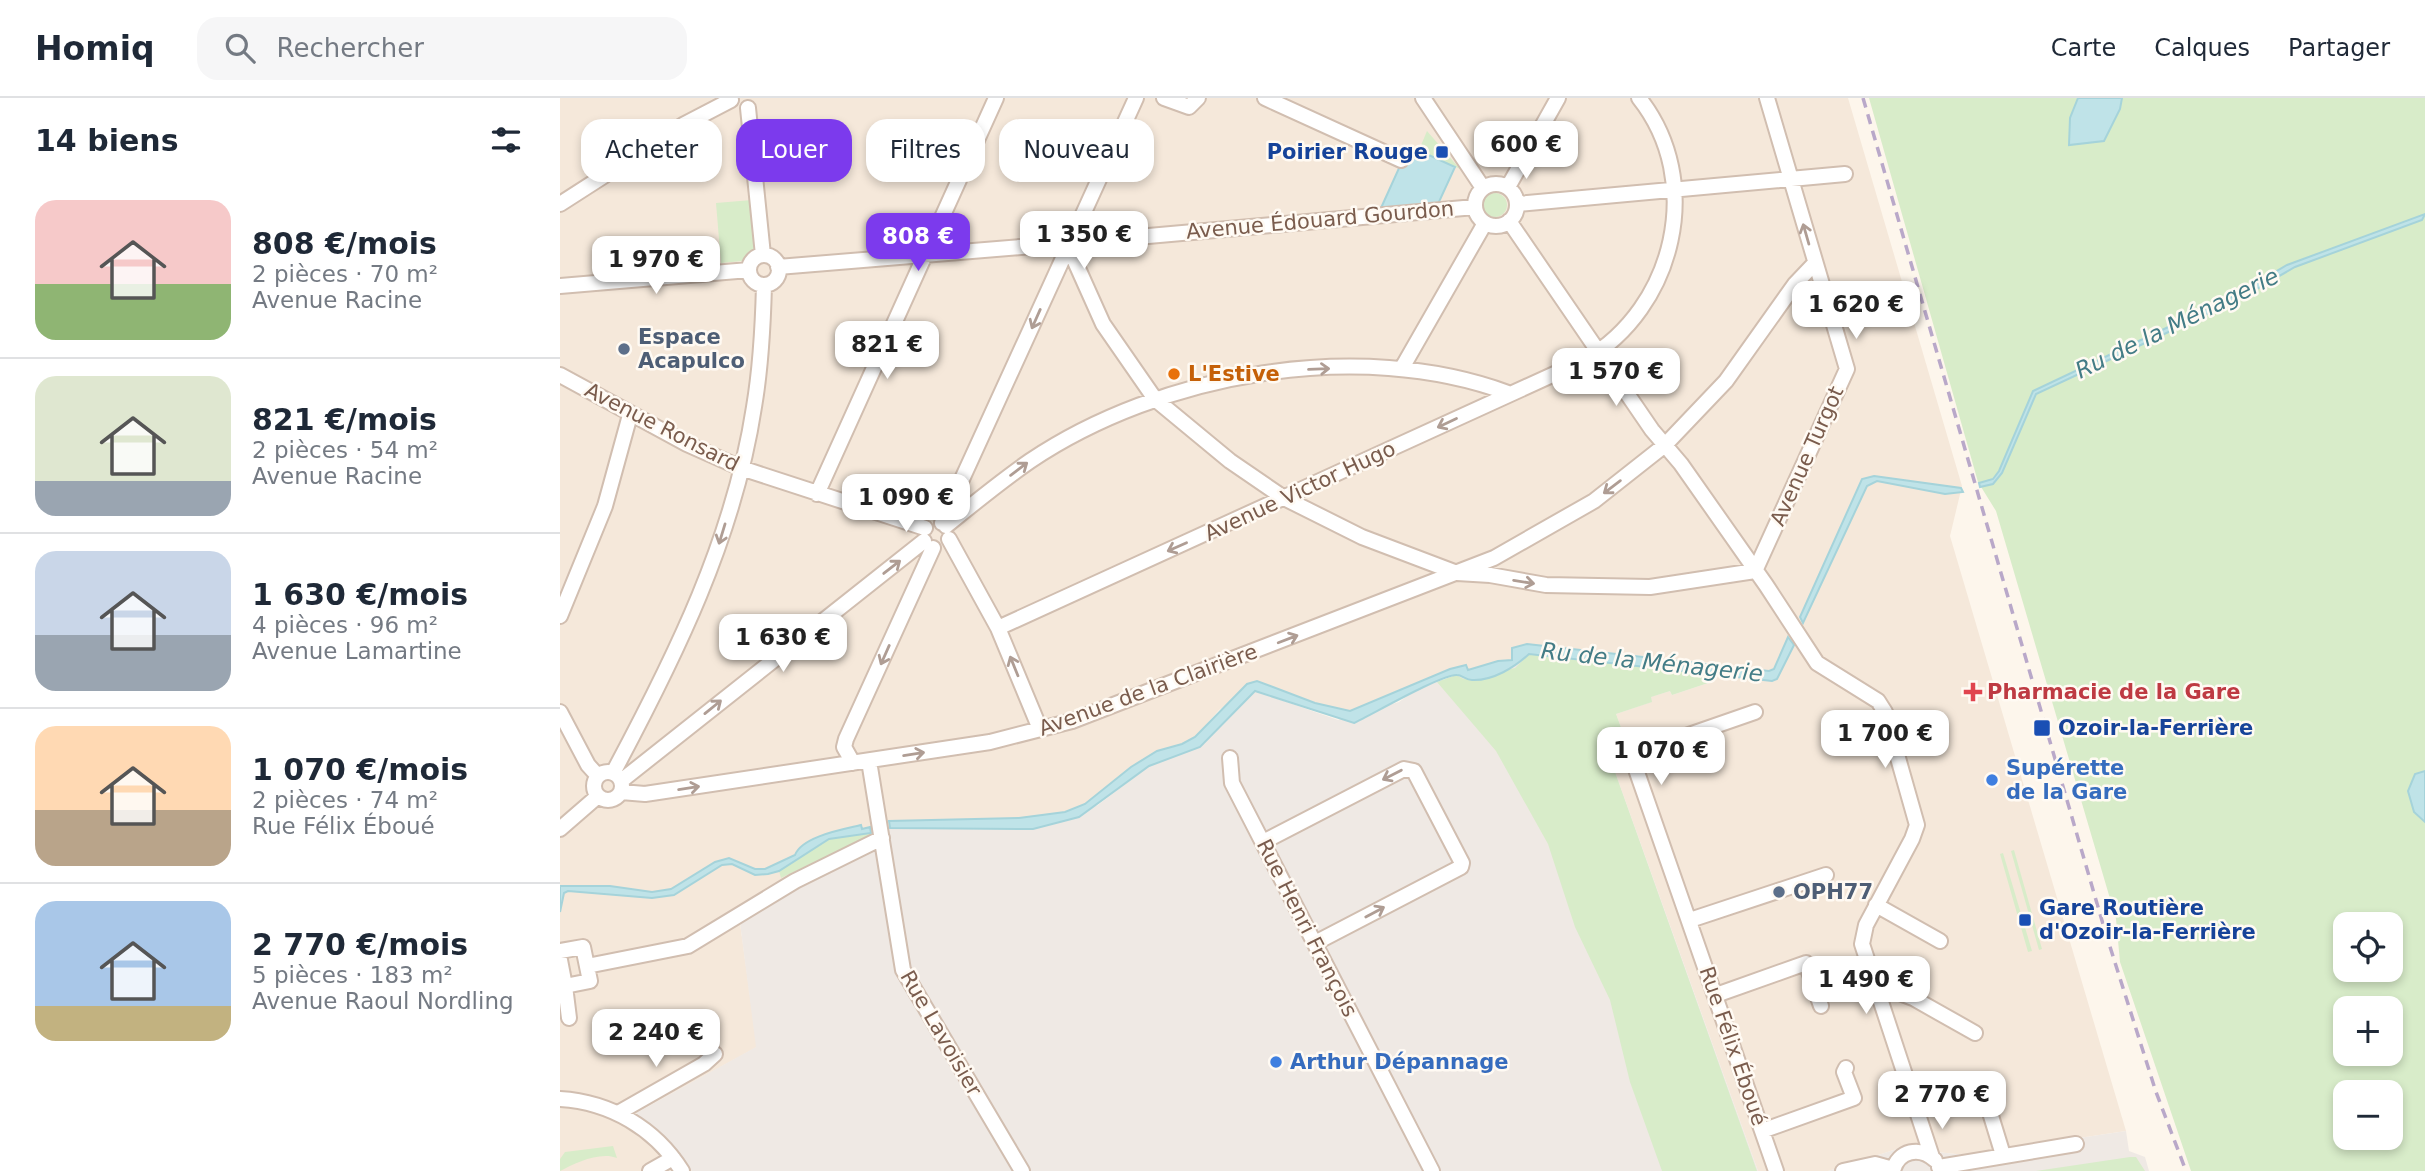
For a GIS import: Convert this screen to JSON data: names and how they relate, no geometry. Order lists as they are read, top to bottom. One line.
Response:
{"streets":{"street":["Avenue Édouard Gourdon","Avenue Ronsard","Avenue Turgot","Avenue Victor Hugo","Avenue de la Clairière","Rue Henri François","Rue Lavoisier","Rue Félix Éboué"]},"crossings":[["Avenue Turgot","Avenue de la Clairière"],["Avenue de la Clairière","Rue Lavoisier"]],"water":["Ru de la Ménagerie"],"places":{"transit":["Poirier Rouge","Ozoir-la-Ferrière","Gare Routière d'Ozoir-la-Ferrière"],"other":["Espace Acapulco","L'Estive","Supérette de la Gare","OPH77","Arthur Dépannage"],"health":["Pharmacie de la Gare"]},"page":{"header":"Homiq","search":"Rechercher","nav":["Carte","Calques","Partager"],"heading":"14 biens","chip":["Acheter","Louer","Filtres","Nouveau"],"price":["600 €","1 350 €","808 €","1 970 €","1 620 €","821 €","1 570 €","1 090 €","1 630 €","1 700 €","1 070 €","1 490 €","2 240 €","2 770 €"],"list":[{"name":"808 €/mois","note":"2 pièces · 70 m² · Avenue Racine"},{"name":"821 €/mois","note":"2 pièces · 54 m² · Avenue Racine"},{"name":"1 630 €/mois","note":"4 pièces · 96 m² · Avenue Lamartine"},{"name":"1 070 €/mois","note":"2 pièces · 74 m² · Rue Félix Éboué"},{"name":"2 770 €/mois","note":"5 pièces · 183 m² · Avenue Raoul Nordling"}],"map_buttons":["+","−"]}}
